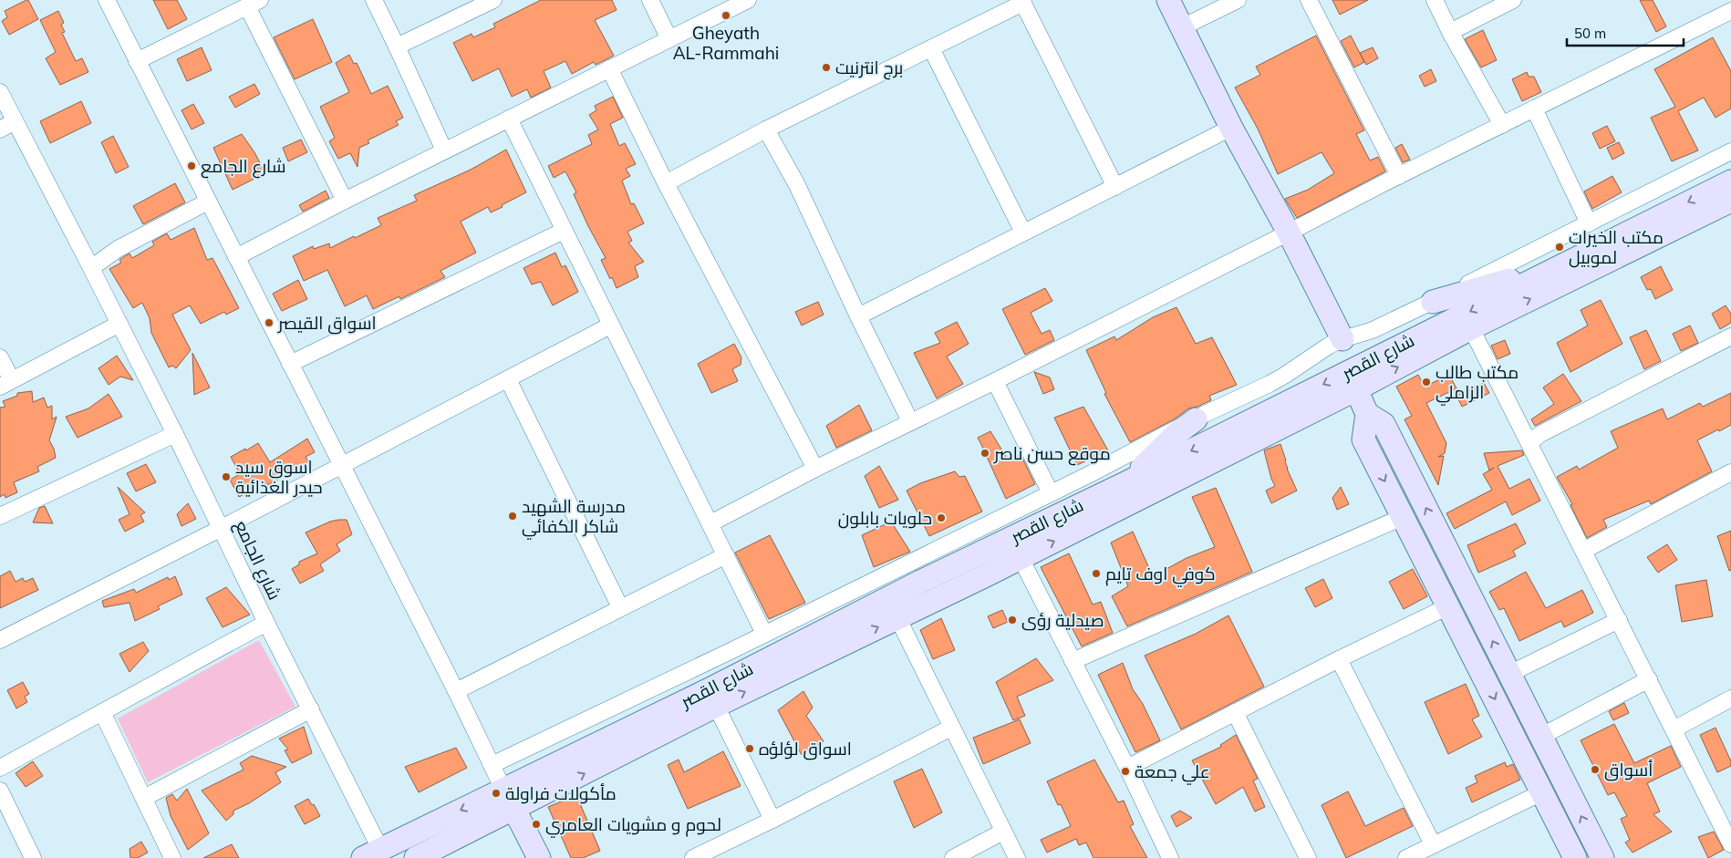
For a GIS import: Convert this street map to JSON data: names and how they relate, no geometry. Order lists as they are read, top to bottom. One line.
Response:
{"streets":{"street":["شارع القصر","شارع الجامع"]},"crossings":[["شارع القصر","شارع الجامع"]],"places":["Gheyath AL-Rammahi","برج انترنيت","شارع الجامع","مكتب الخيرات لموبيل","اسواق القيصر","مكتب طالب الزاملي","موقع حسن ناصر","اسوق سيد حيدر الغذائية","مدرسة الشهيد شاكر الكفائي","حلويات بابلون","كوفي اوف تايم","صيدلية رؤى","اسواق لؤلؤه","أسواق","علي جمعة","مأكولات فراولة","لحوم و مشويات العامري"],"scale_bar":"50 m"}
